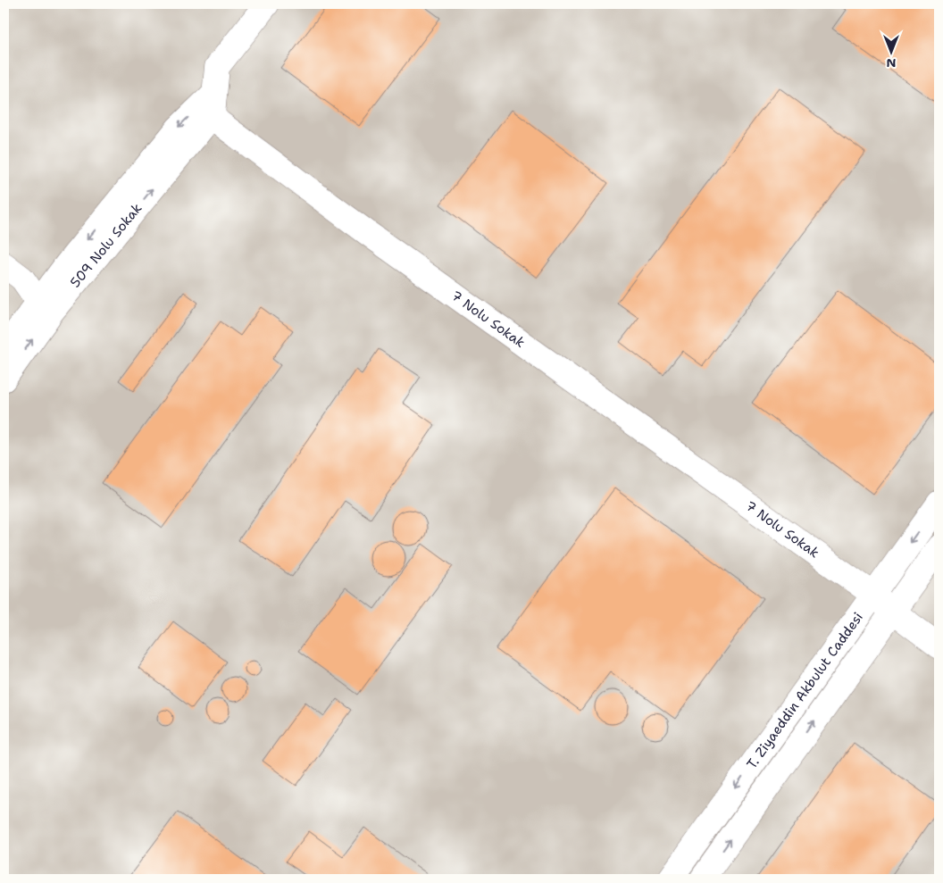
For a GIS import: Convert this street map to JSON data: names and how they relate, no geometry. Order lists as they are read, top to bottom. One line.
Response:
{"streets":{"street":["509 Nolu Sokak","7 Nolu Sokak","T. Ziyaeddin Akbulut Caddesi"]},"crossings":[["509 Nolu Sokak","7 Nolu Sokak"],["7 Nolu Sokak","T. Ziyaeddin Akbulut Caddesi"]],"north":"bottom"}
